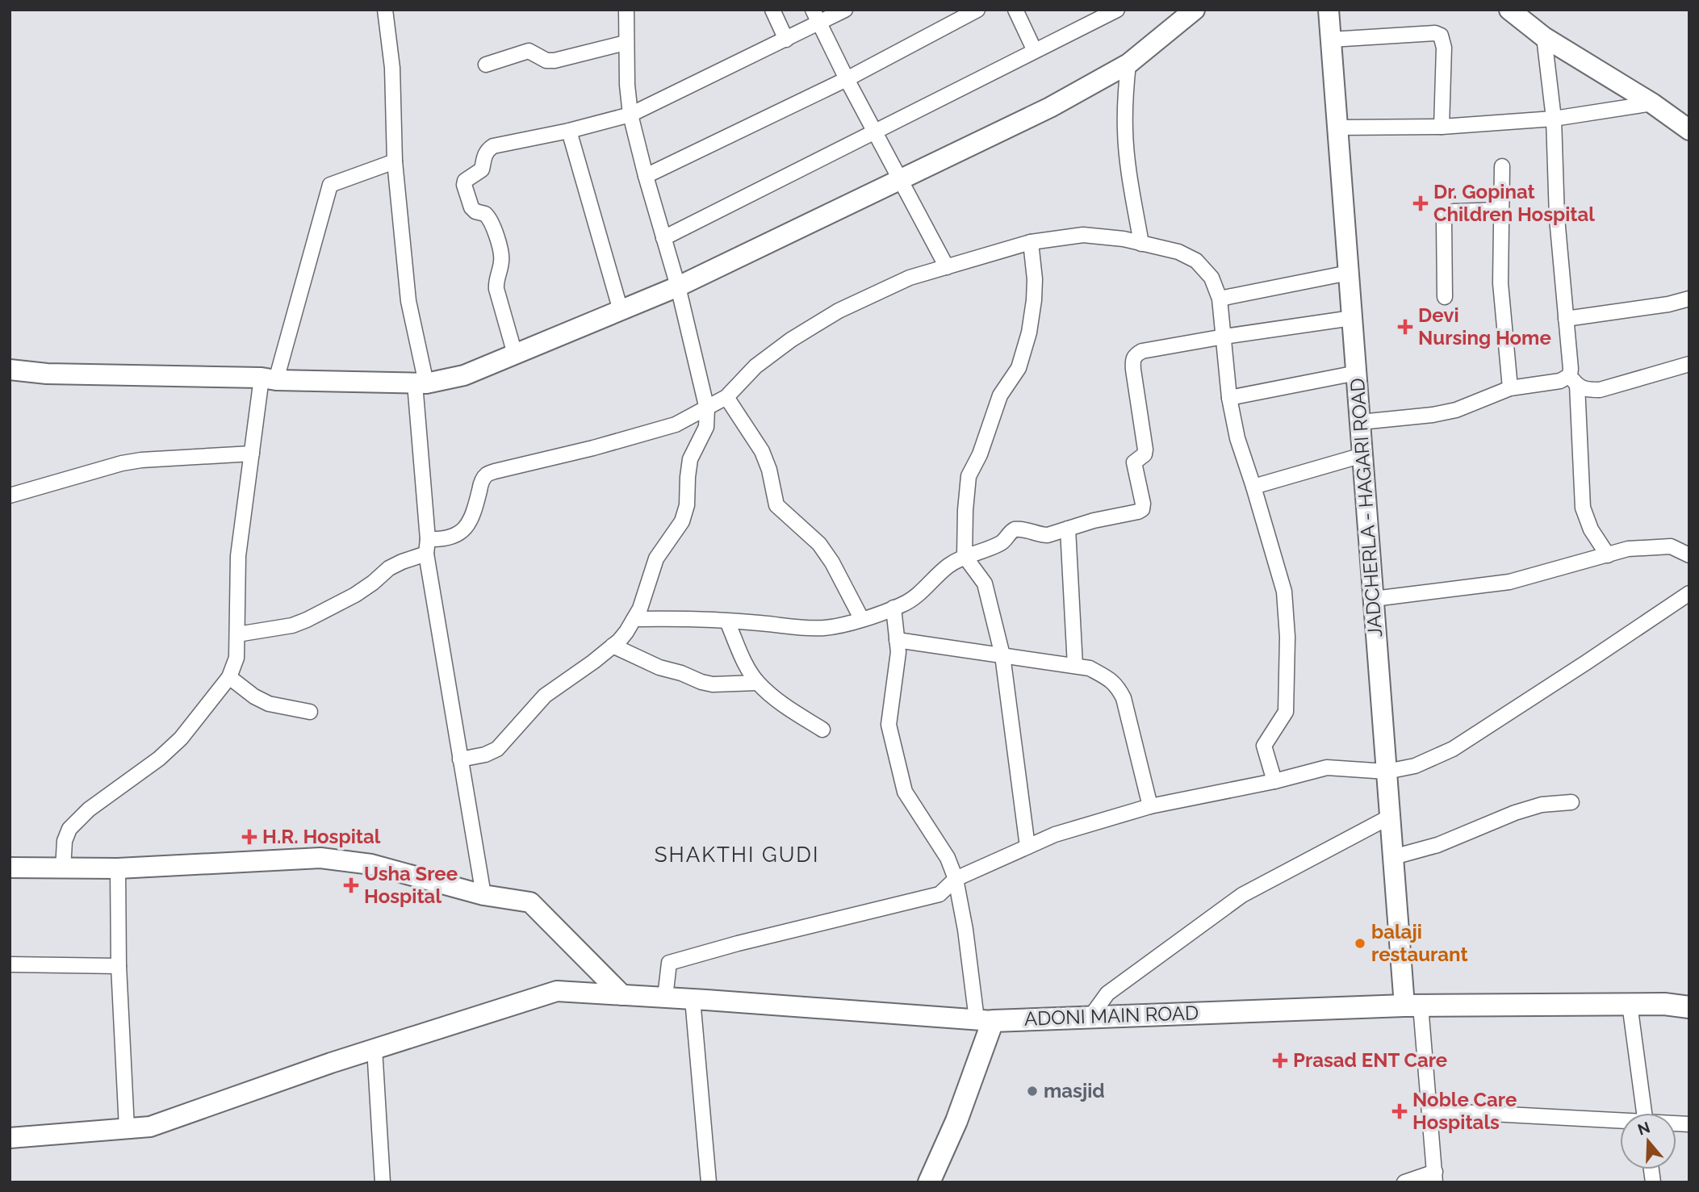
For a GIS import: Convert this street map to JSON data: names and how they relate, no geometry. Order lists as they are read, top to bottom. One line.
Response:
{"streets":{"main road":["ADONI MAIN ROAD"],"street":["JADCHERLA - HAGARI ROAD"]},"crossings":[["JADCHERLA - HAGARI ROAD","ADONI MAIN ROAD"]],"districts":["SHAKTHI GUDI"],"places":{"health":["Dr. Gopinat Children Hospital","Devi Nursing Home","H.R. Hospital","Usha Sree Hospital","Prasad ENT Care","Noble Care Hospitals"],"other":["balaji restaurant","masjid"]},"north":"top"}
